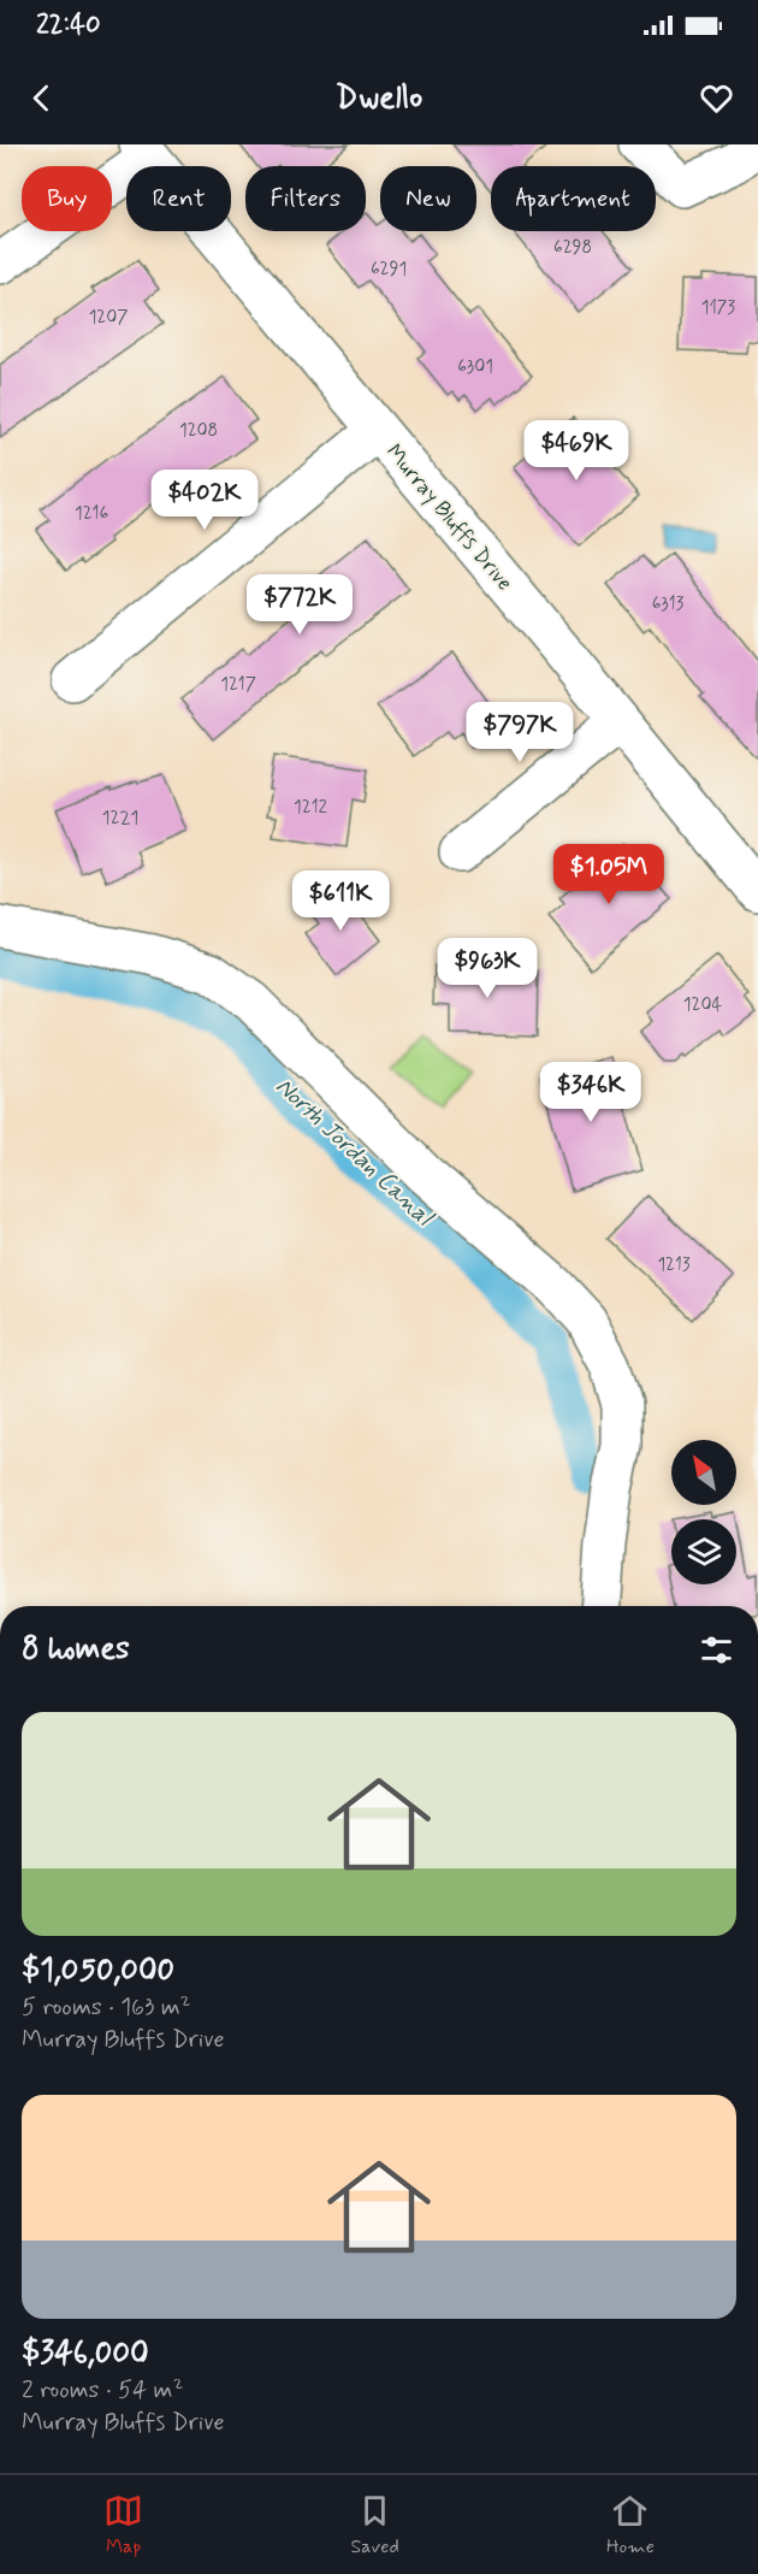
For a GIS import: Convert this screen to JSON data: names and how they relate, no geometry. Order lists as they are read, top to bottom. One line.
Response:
{"streets":{"street":["Murray Bluffs Drive"]},"water":["North Jordan Canal"],"house_numbers":["6298","6291","1173","1207","6301","1208","1216","6313","1217","1212","1221","1204","1213"],"north":"top left","page":{"status":"22:40","header":"Dwello","chip":["Buy","Rent","Filters","New","Apartment"],"price":["$469K","$402K","$772K","$797K","$1.05M","$611K","$963K","$346K"],"heading":"8 homes","list":[{"name":"$1,050,000","note":"5 rooms · 163 m² · Murray Bluffs Drive"},{"name":"$346,000","note":"2 rooms · 54 m² · Murray Bluffs Drive"}],"tabs":["Map","Saved","Home"]}}
